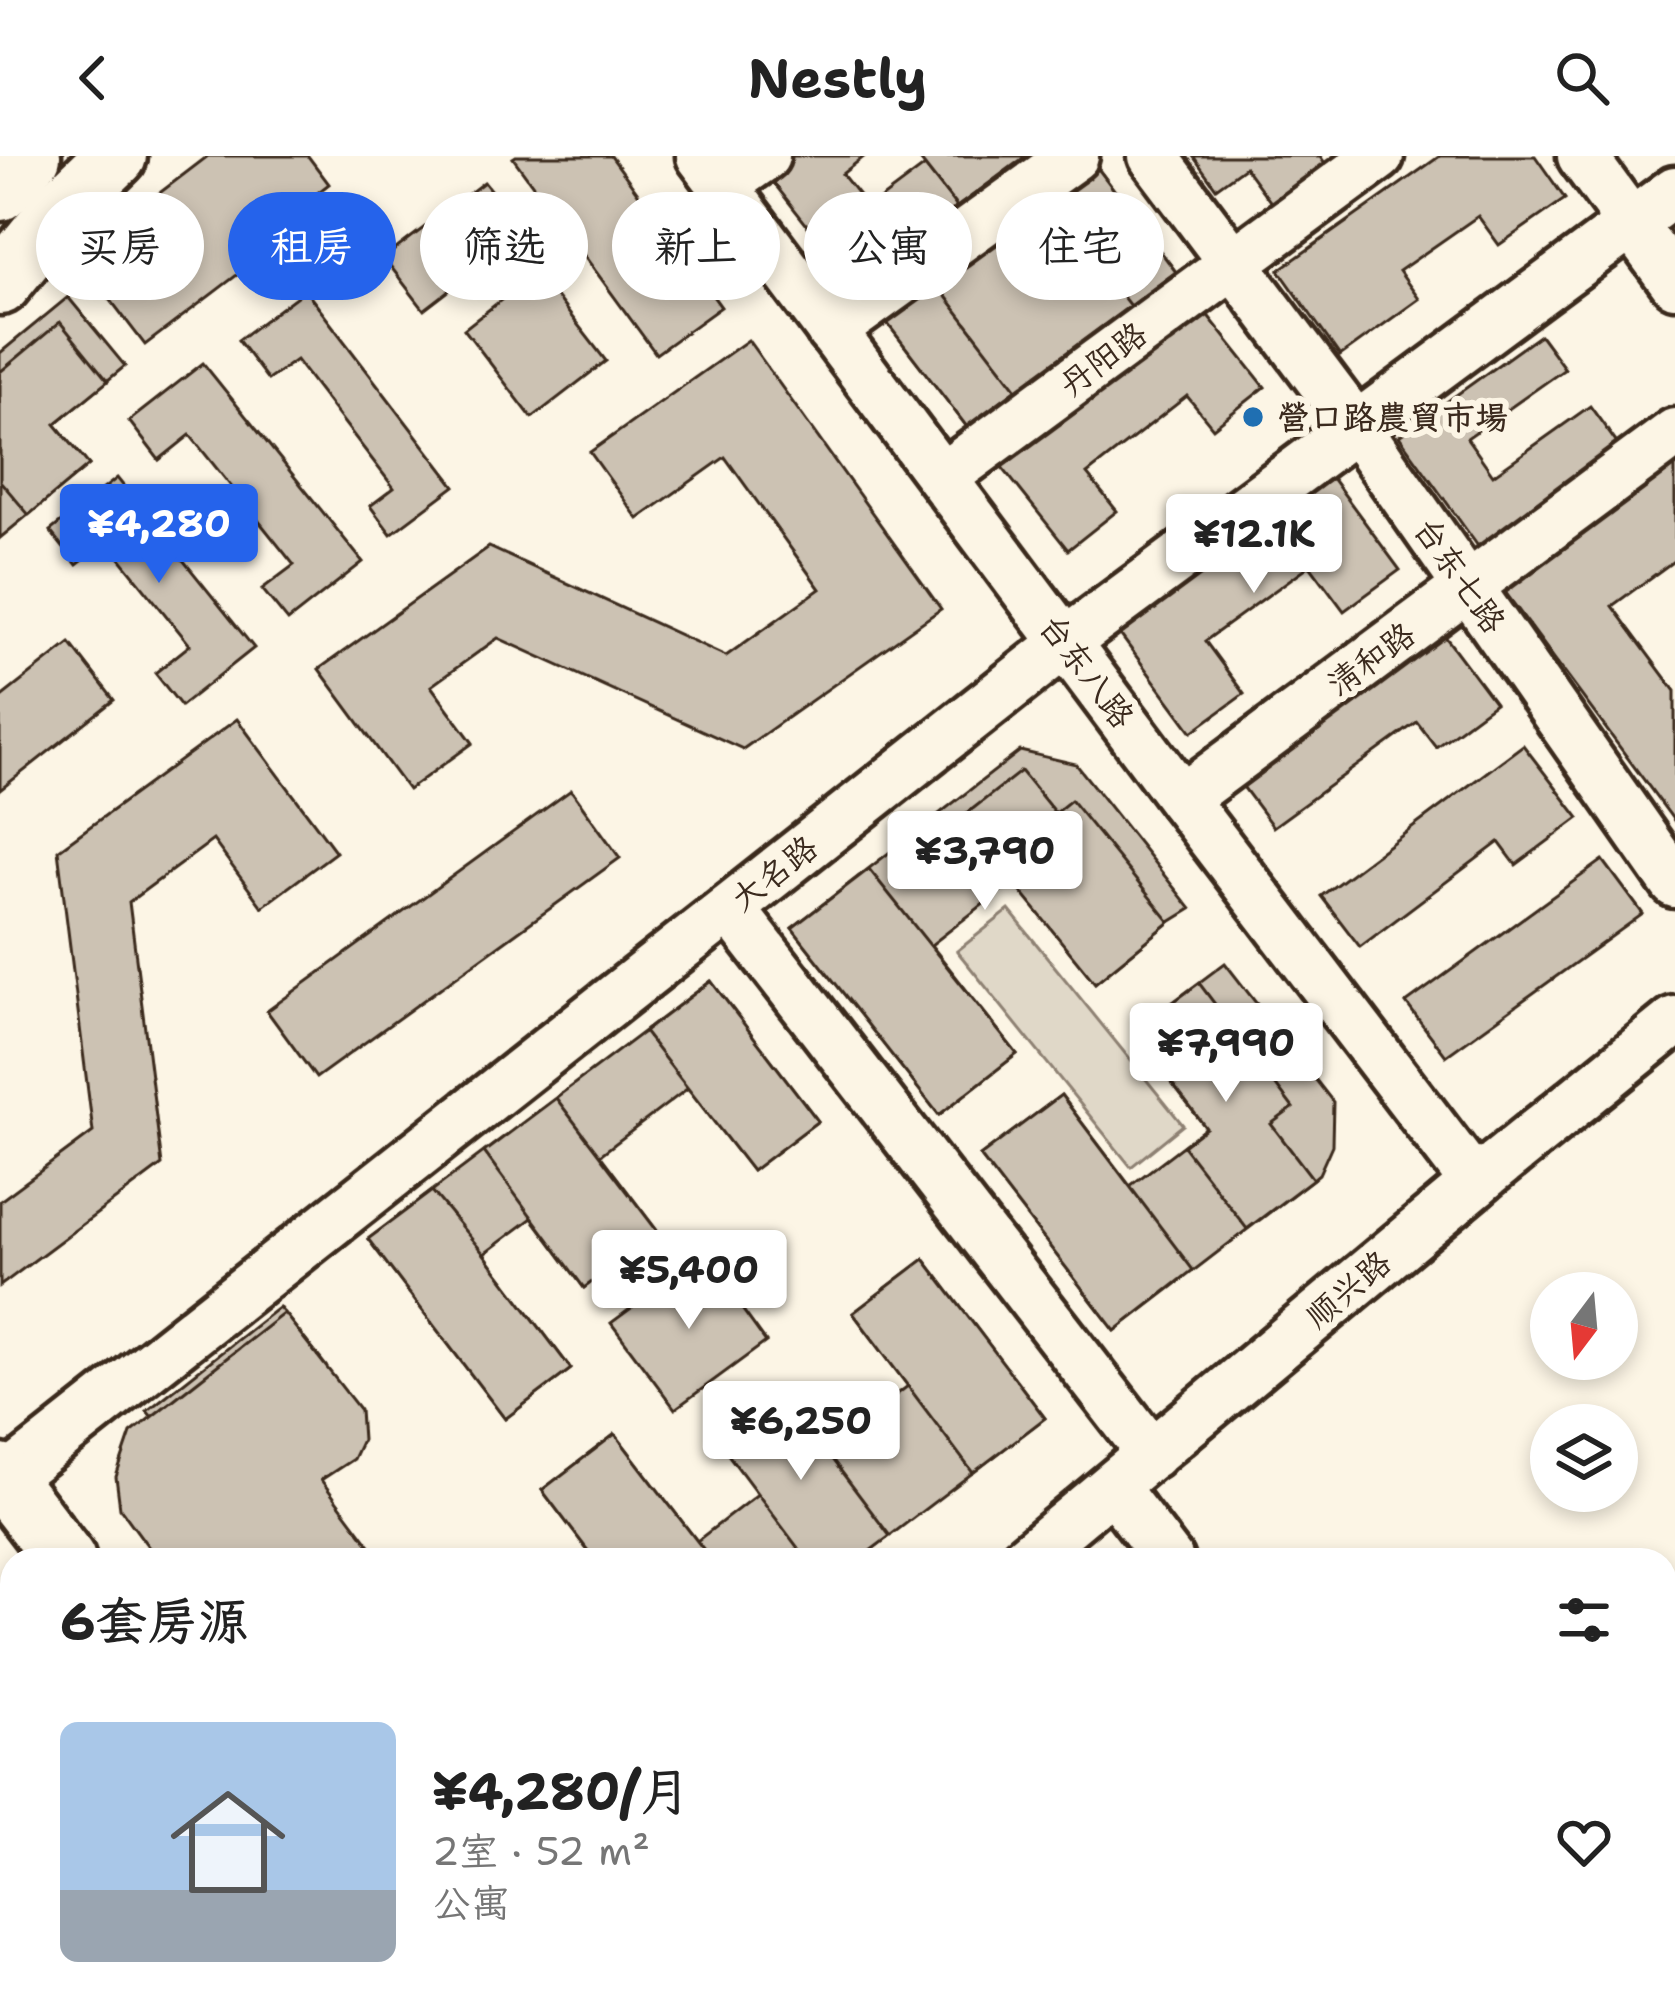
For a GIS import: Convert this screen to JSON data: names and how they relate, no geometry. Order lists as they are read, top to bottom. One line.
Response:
{"streets":{"street":["丹阳路","台东七路","清和路","台东八路","大名路","顺兴路"]},"crossings":[["丹阳路","台东七路"],["丹阳路","台东八路"],["台东七路","清和路"],["台东七路","大名路"],["清和路","台东八路"],["台东八路","大名路"],["台东八路","顺兴路"]],"places":["營口路農貿市場"],"north":"bottom","page":{"header":"Nestly","chip":["买房","租房","筛选","新上","公寓","住宅"],"price":["¥4,280","¥12.1K","¥3,790","¥7,990","¥5,400","¥6,250"],"heading":"6套房源","list":[{"name":"¥4,280/月","note":"2室 · 52 m² · 公寓"}]}}
